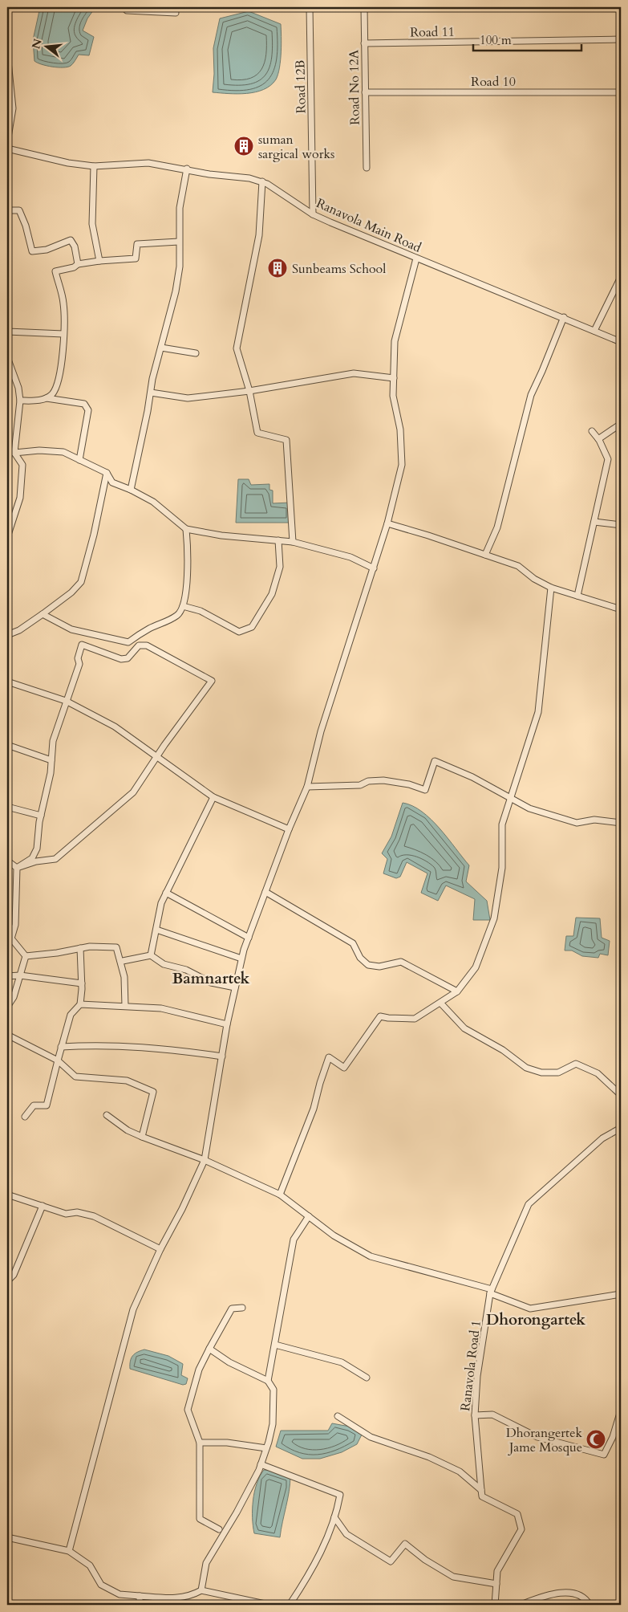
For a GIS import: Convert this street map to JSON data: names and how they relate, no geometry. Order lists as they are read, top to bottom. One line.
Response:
{"streets":{"street":["Road 11","Road 10","Road 12B","Road No 12A","Ranavola Main Road","Ranavola Road 1"]},"crossings":[["Road 11","Road No 12A"],["Road 10","Road No 12A"],["Road 12B","Ranavola Main Road"]],"districts":["Bamnartek","Dhorongartek"],"places":{"building":["suman sargical works","Sunbeams School"],"mosque":["Dhorangertek Jame Mosque"]},"scale_bar":"100 m","north":"left"}
